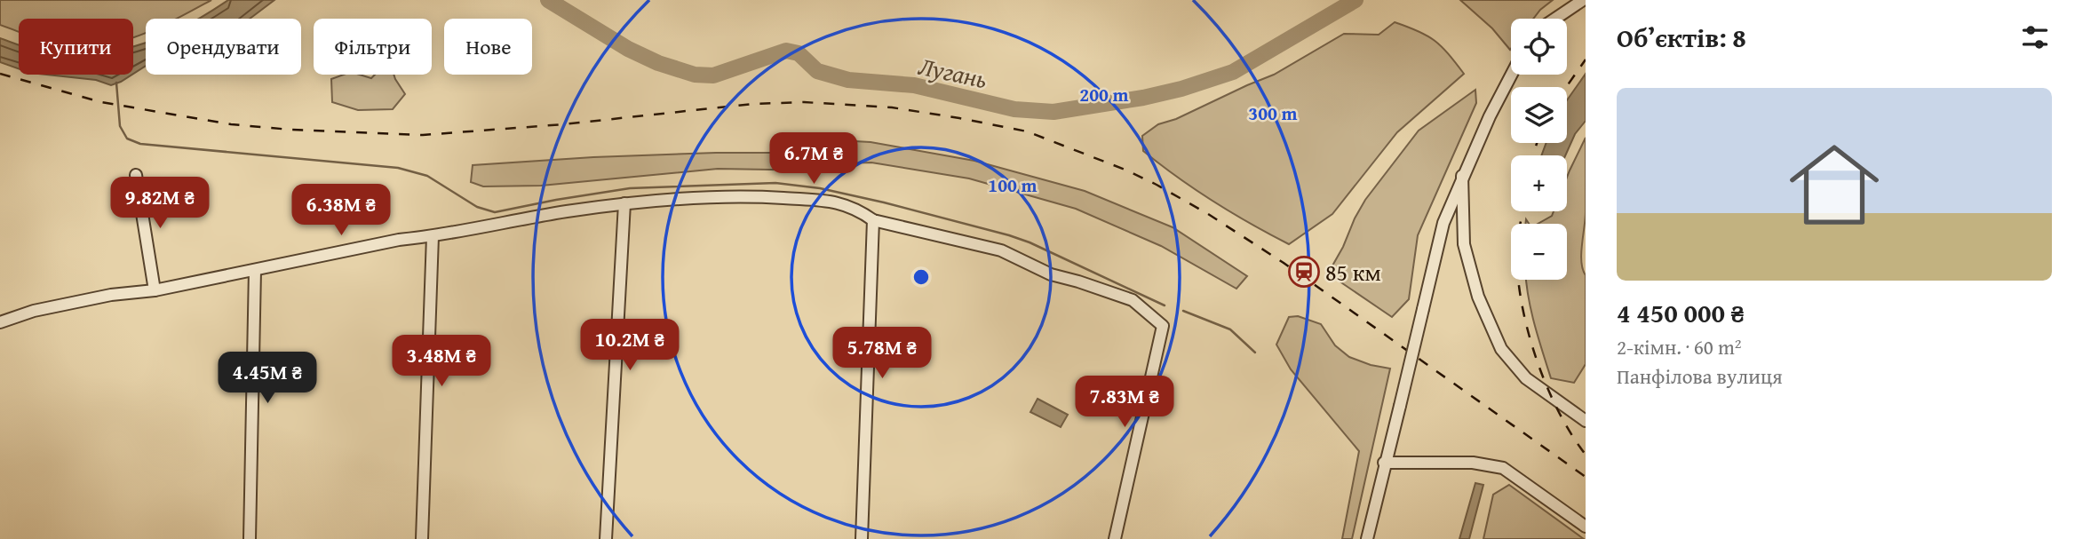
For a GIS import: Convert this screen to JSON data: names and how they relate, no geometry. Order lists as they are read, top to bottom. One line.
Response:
{"water":["Лугань"],"places":{"station":["85 км"]},"page":{"heading":"Об’єктів: 8","map_buttons":["+","−"],"chip":["Купити","Орендувати","Фільтри","Нове"],"list":[{"name":"4 450 000 ₴","note":"2-кімн. · 60 m² · Панфілова вулиця"}],"price":["6.7M ₴","9.82M ₴","6.38M ₴","10.2M ₴","5.78M ₴","3.48M ₴","4.45M ₴","7.83M ₴"]},"rings":["200 m","300 m","100 m"]}
